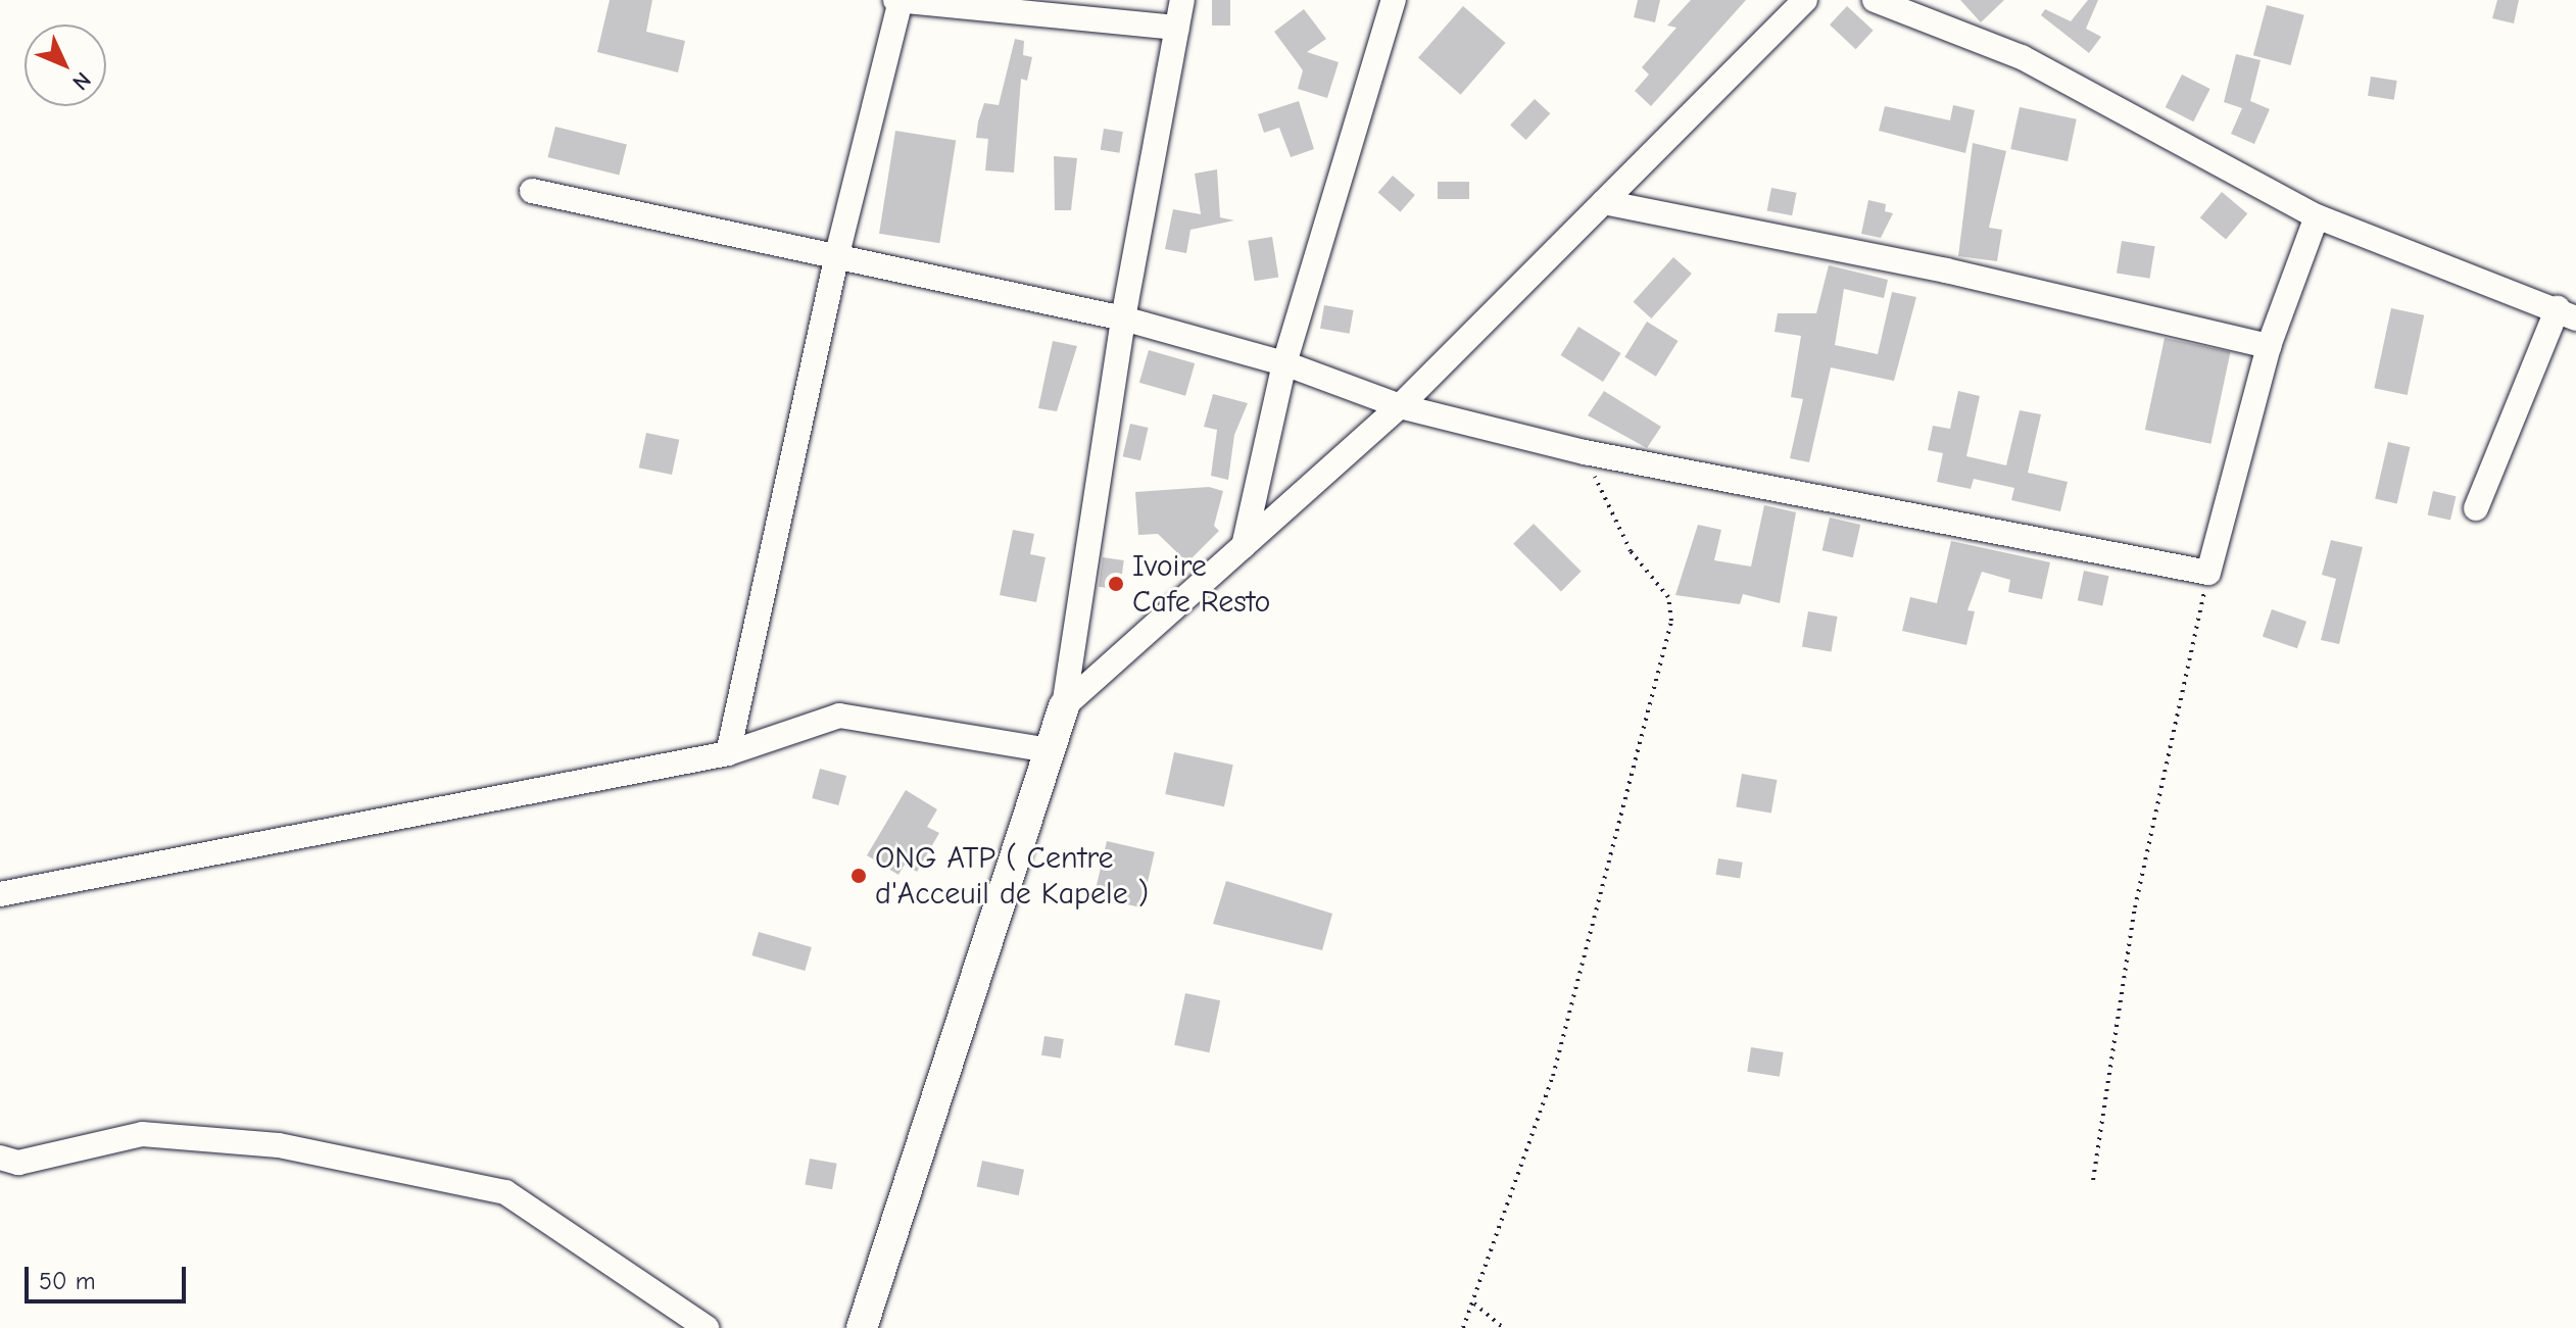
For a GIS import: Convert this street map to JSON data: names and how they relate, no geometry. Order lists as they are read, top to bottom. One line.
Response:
{"places":["Ivoire Cafe Resto","ONG ATP ( Centre d'Acceuil de Kapele )"],"scale_bar":"50 m","north":"bottom right"}
